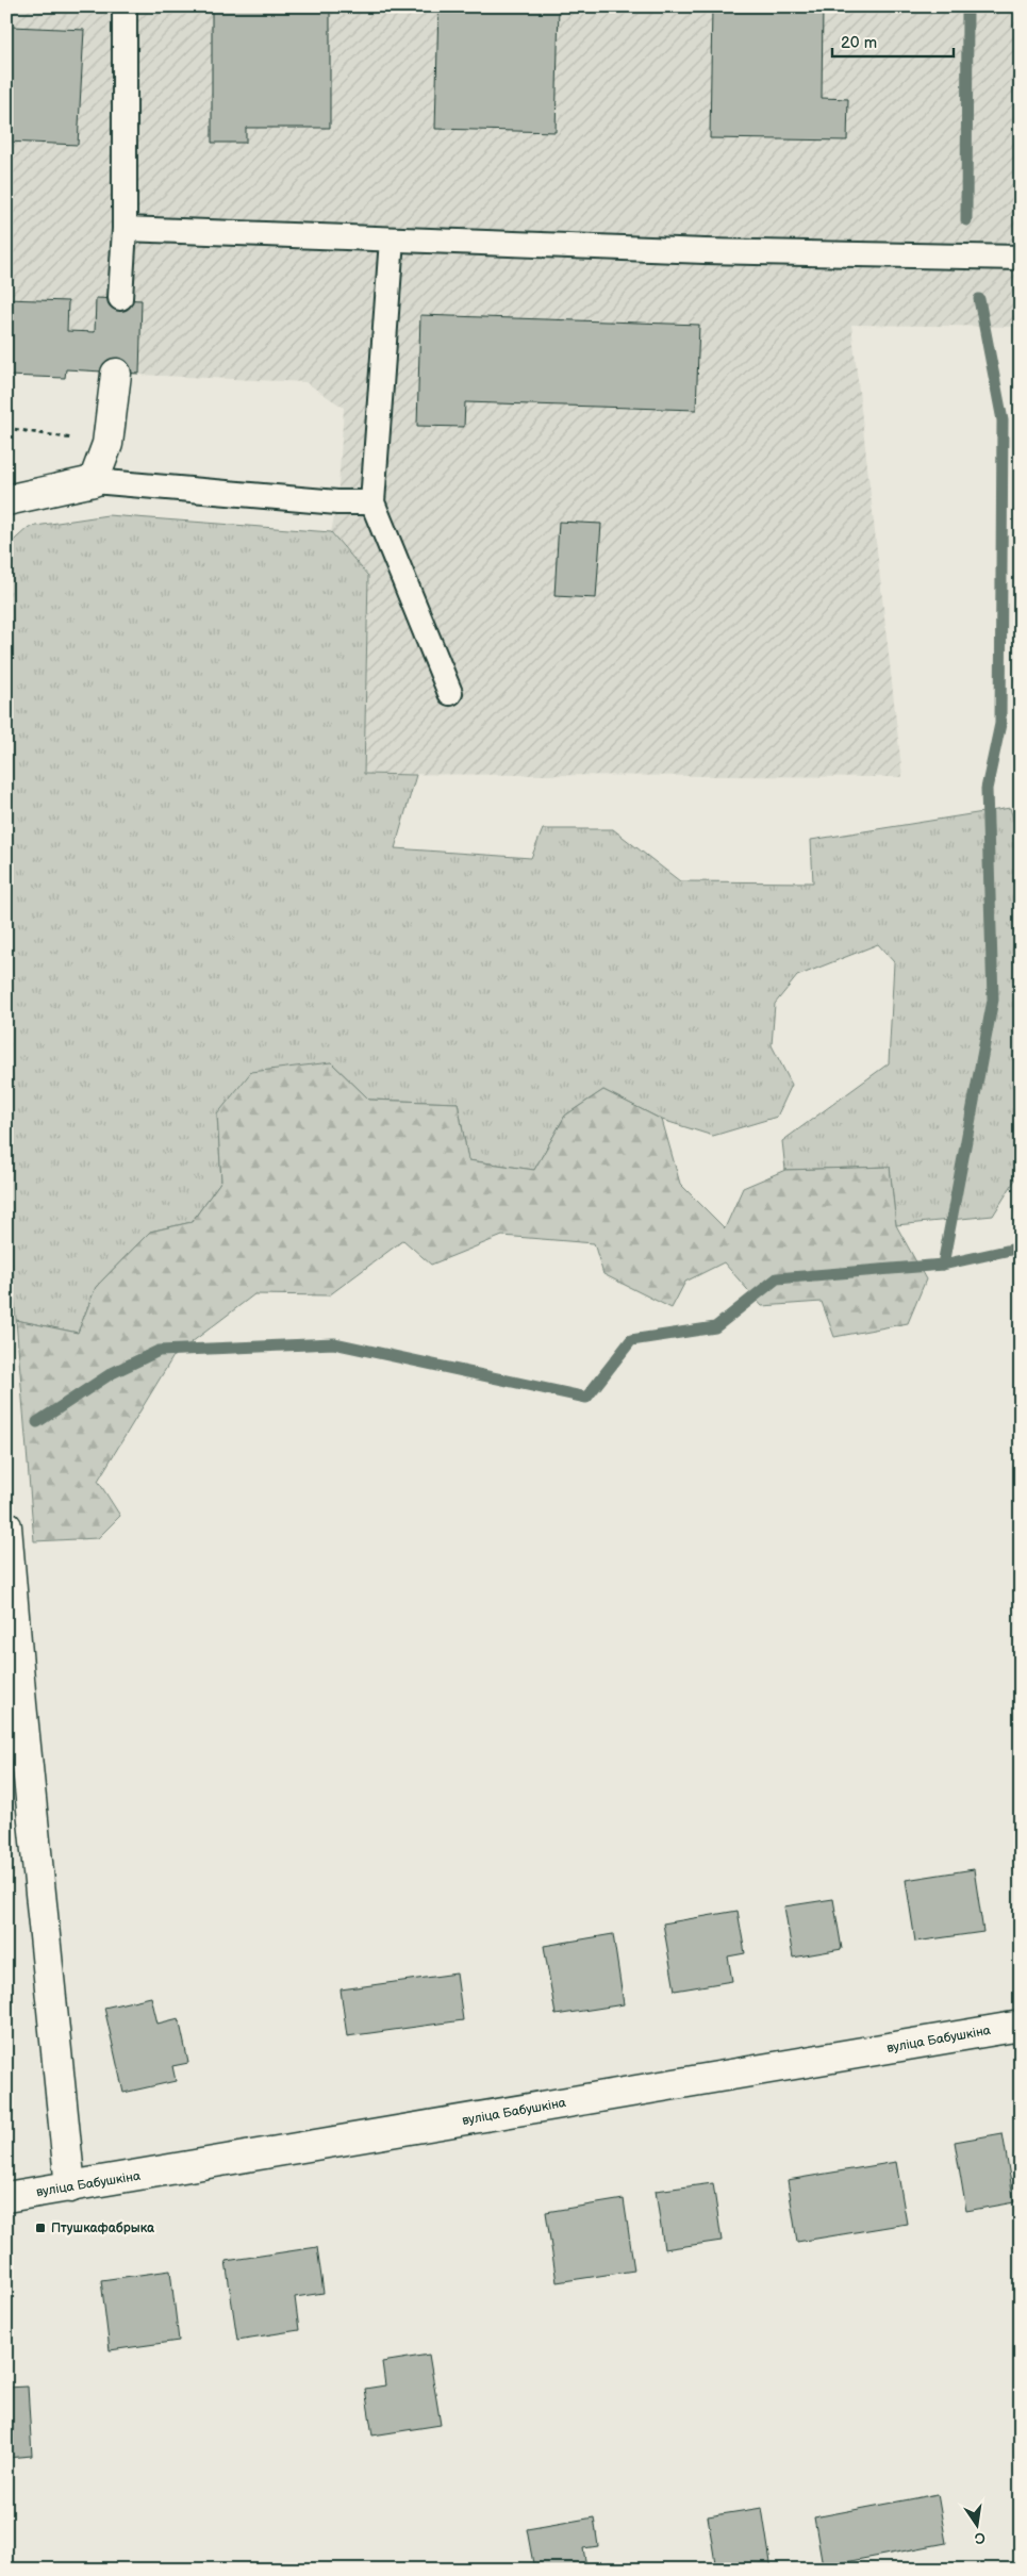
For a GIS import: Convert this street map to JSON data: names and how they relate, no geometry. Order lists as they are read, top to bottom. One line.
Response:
{"streets":{"street":["вуліца Бабушкіна"]},"places":{"transit":["Птушкафабрыка"]},"scale_bar":"20 m","north":"bottom"}
